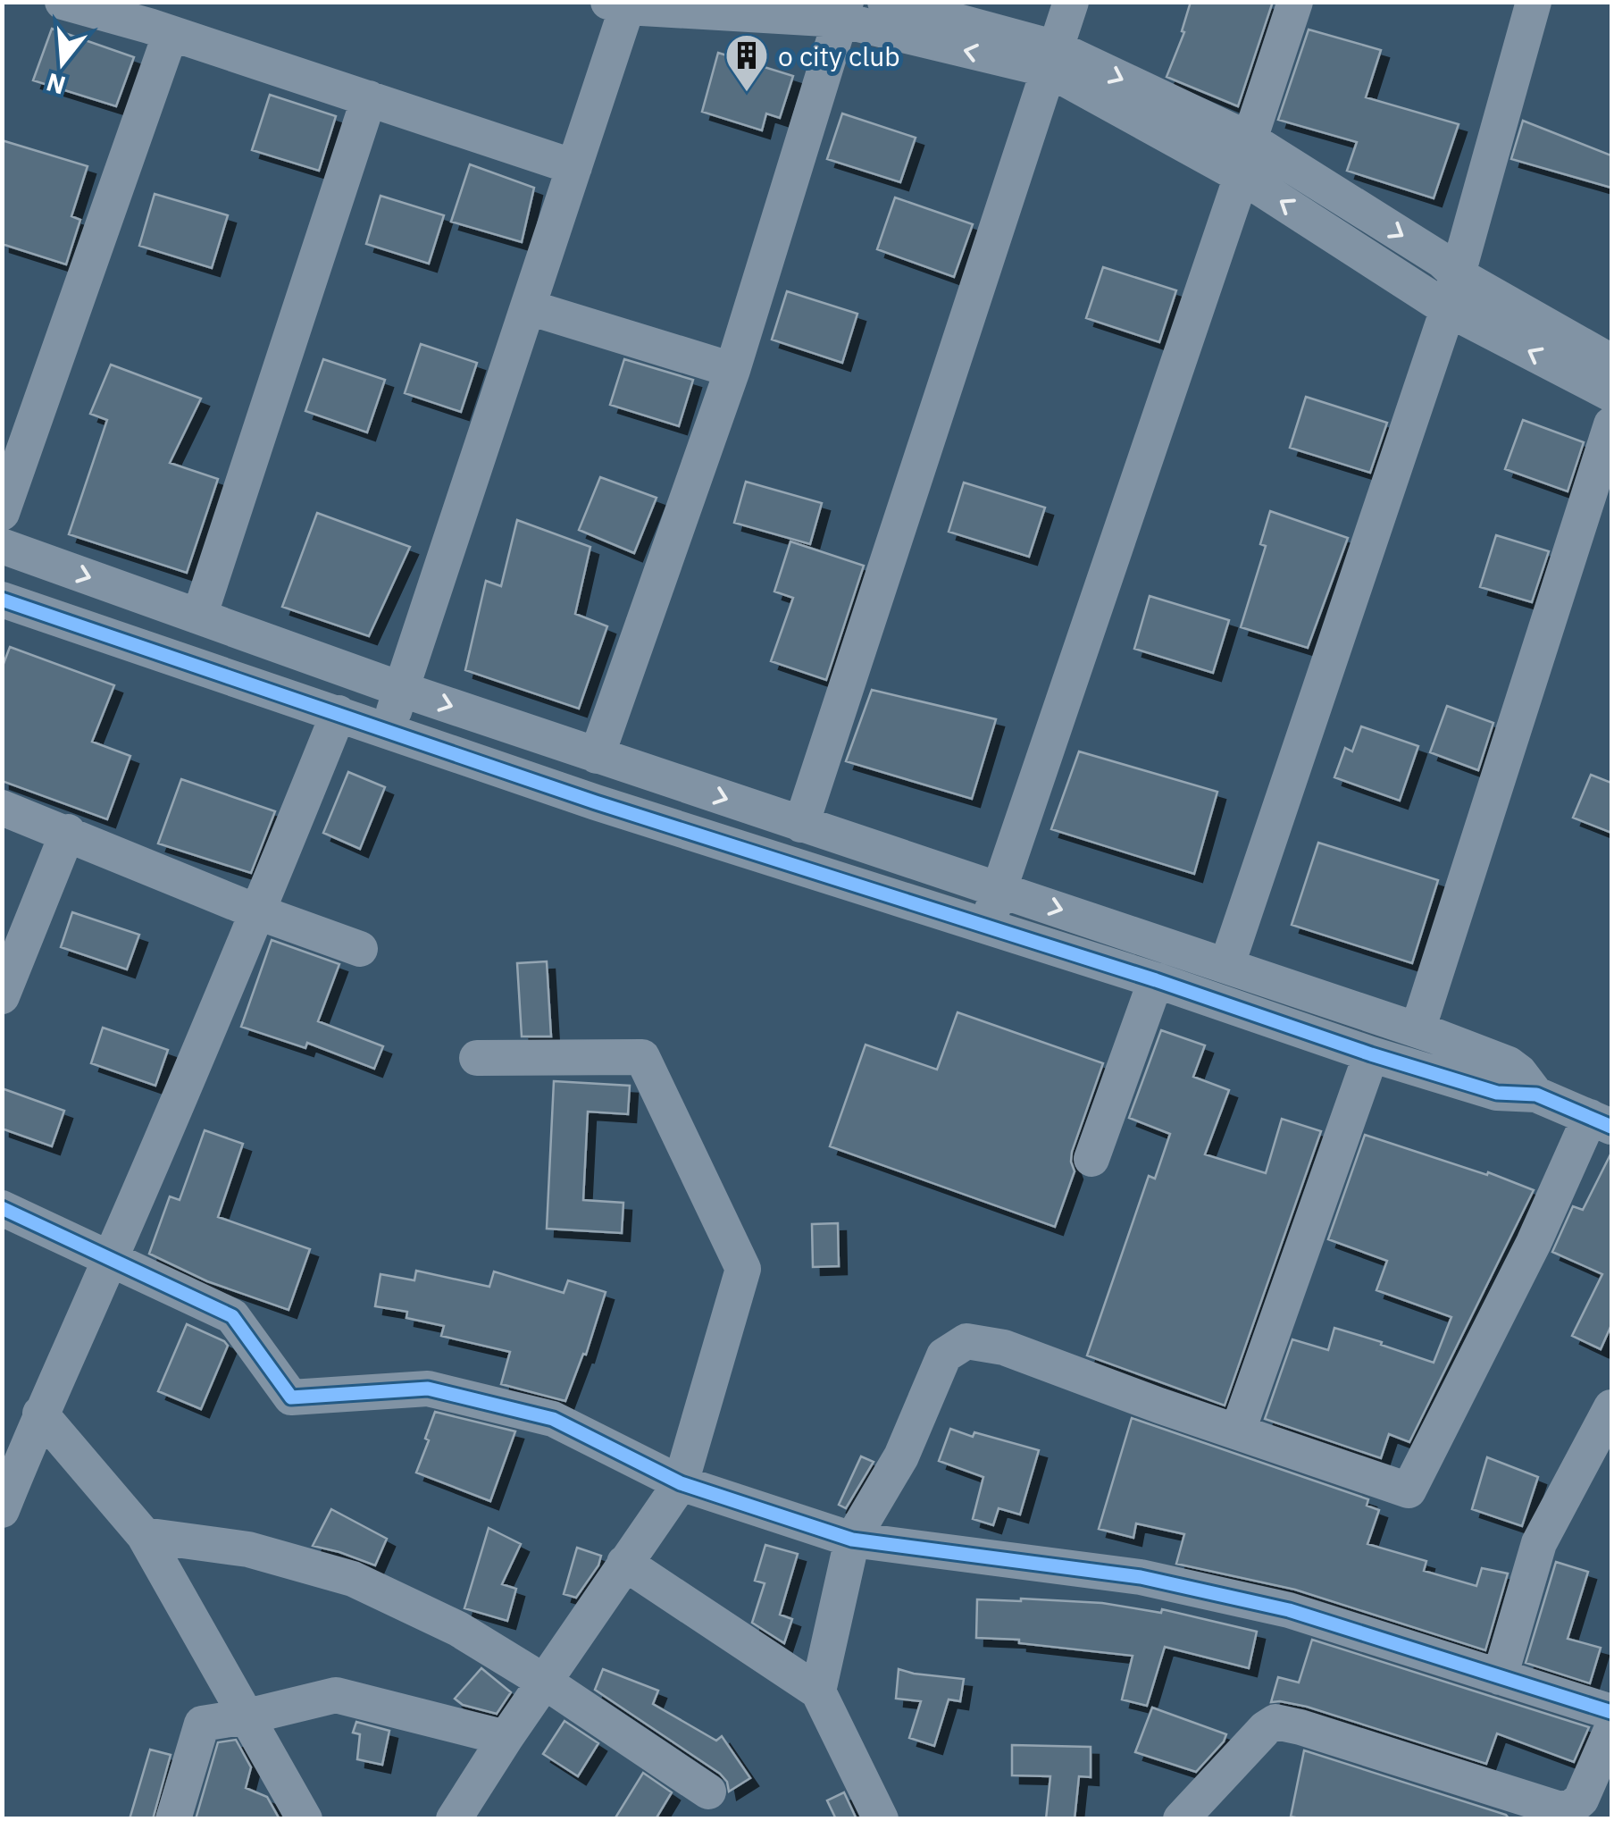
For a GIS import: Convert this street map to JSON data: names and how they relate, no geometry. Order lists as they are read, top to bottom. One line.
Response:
{"places":{"building":["o city club"]},"north":"bottom"}
